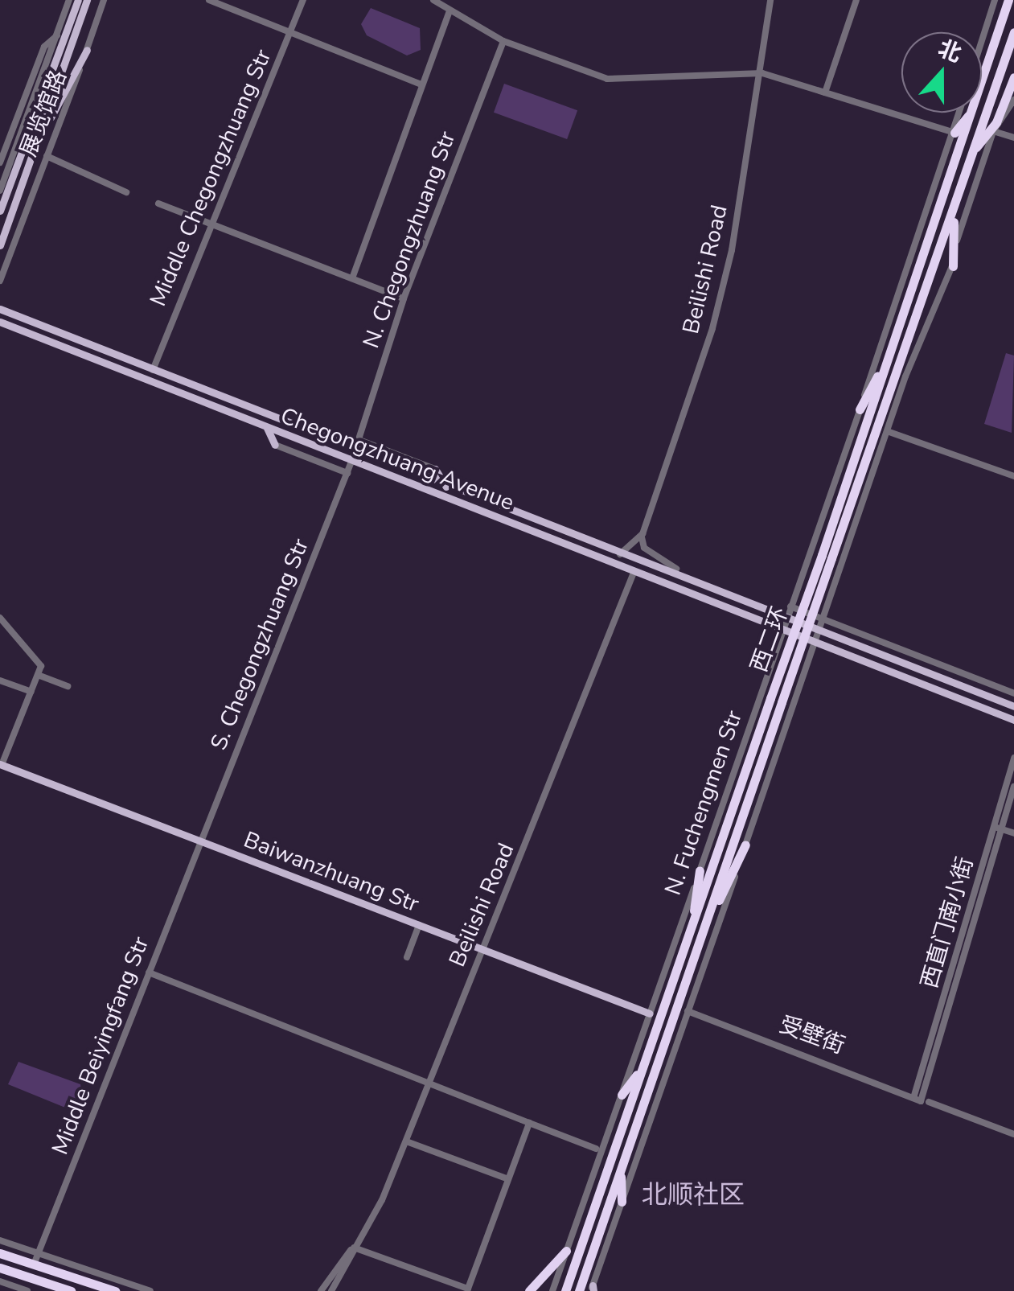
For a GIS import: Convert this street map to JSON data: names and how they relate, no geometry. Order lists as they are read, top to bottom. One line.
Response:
{"streets":{"highway":["西二环"],"main road":["Chegongzhuang Avenue","Baiwanzhuang Str"],"street":["展览馆路","Middle Chegongzhuang Str","N. Chegongzhuang Str","Beilishi Road","S. Chegongzhuang Str","N. Fuchengmen Str","西直门南小街","受壁街","Middle Beiyingfang Str"]},"crossings":[["Middle Chegongzhuang Str","Chegongzhuang Avenue"],["N. Chegongzhuang Str","Chegongzhuang Avenue"],["N. Chegongzhuang Str","S. Chegongzhuang Str"],["Beilishi Road","Chegongzhuang Avenue"],["Beilishi Road","Baiwanzhuang Str"],["Chegongzhuang Avenue","S. Chegongzhuang Str"],["Chegongzhuang Avenue","N. Fuchengmen Str"],["S. Chegongzhuang Str","Baiwanzhuang Str"],["S. Chegongzhuang Str","Middle Beiyingfang Str"],["N. Fuchengmen Str","Baiwanzhuang Str"],["Baiwanzhuang Str","Middle Beiyingfang Str"],["西直门南小街","受壁街"]],"districts":["北顺社区"],"north":"top"}
